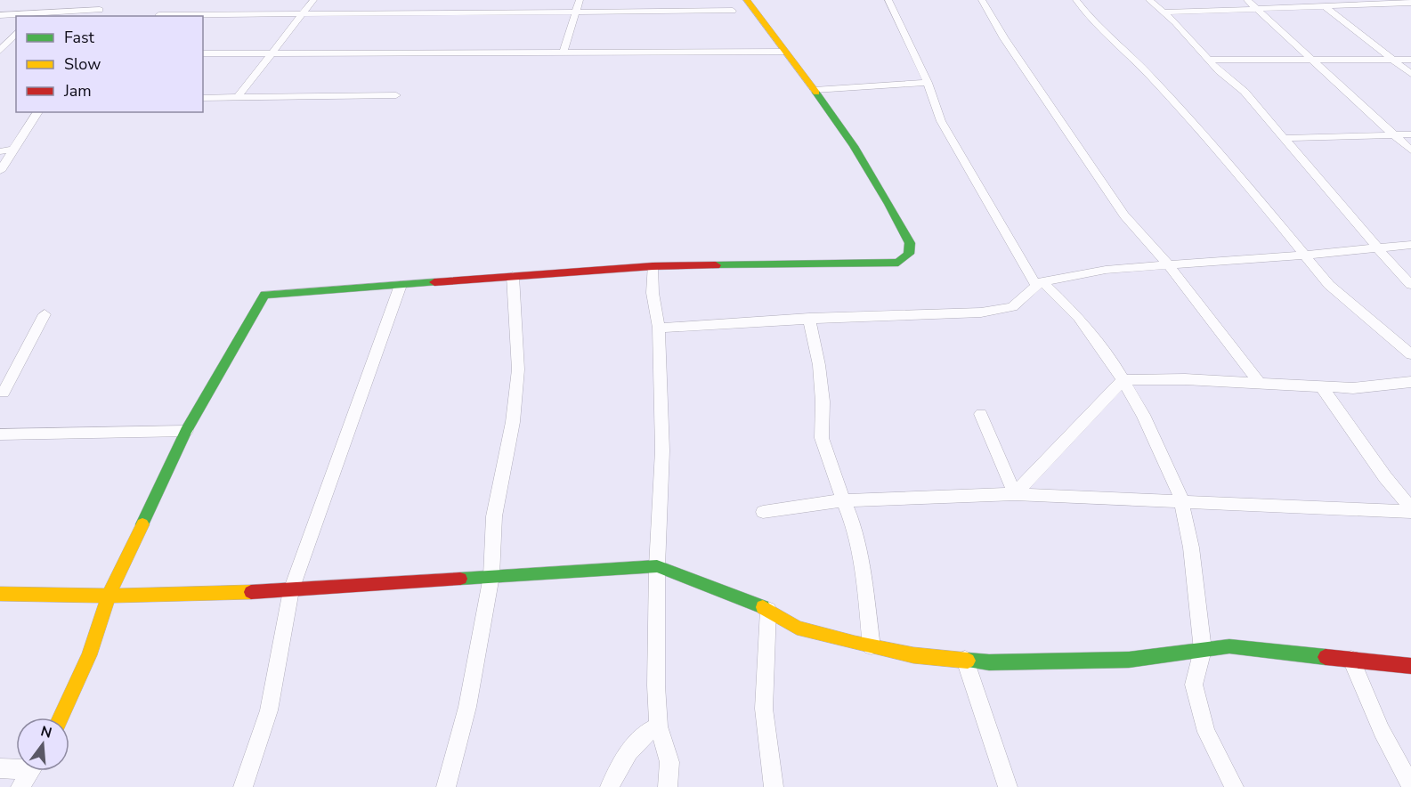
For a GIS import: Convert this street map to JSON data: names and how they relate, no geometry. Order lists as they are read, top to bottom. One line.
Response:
{"legend":["Fast","Slow","Jam"],"north":"top"}
